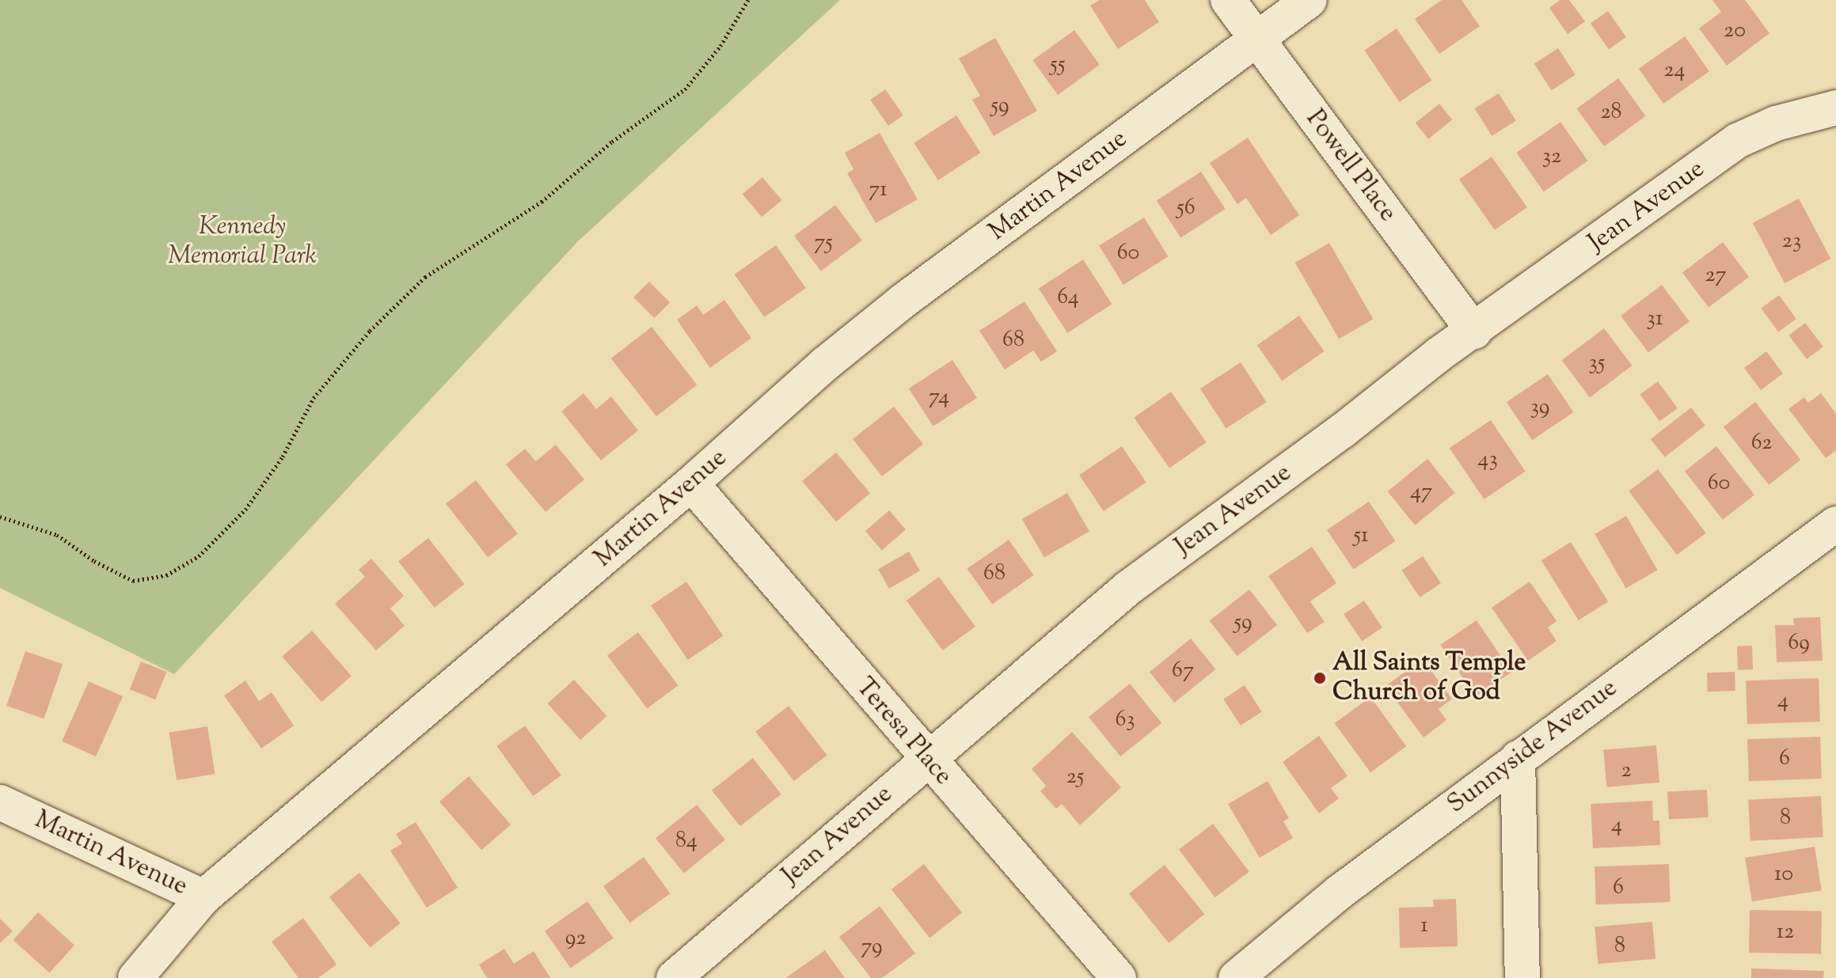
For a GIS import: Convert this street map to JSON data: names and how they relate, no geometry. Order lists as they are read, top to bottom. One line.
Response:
{"streets":{"street":["Powell Place","Martin Avenue","Jean Avenue","Teresa Place","Sunnyside Avenue"]},"crossings":[["Powell Place","Martin Avenue"],["Powell Place","Jean Avenue"],["Martin Avenue","Teresa Place"],["Jean Avenue","Teresa Place"]],"parks":["Kennedy Memorial Park"],"places":["All Saints Temple Church of God"],"house_numbers":["20","55","24","59","28","32","71","56","23","75","60","27","64","31","68","35","74","39","62","43","60","47","51","68","59","69","67","4","63","6","2","25","8","4","84","10","6","1","12","92","8","79"]}
